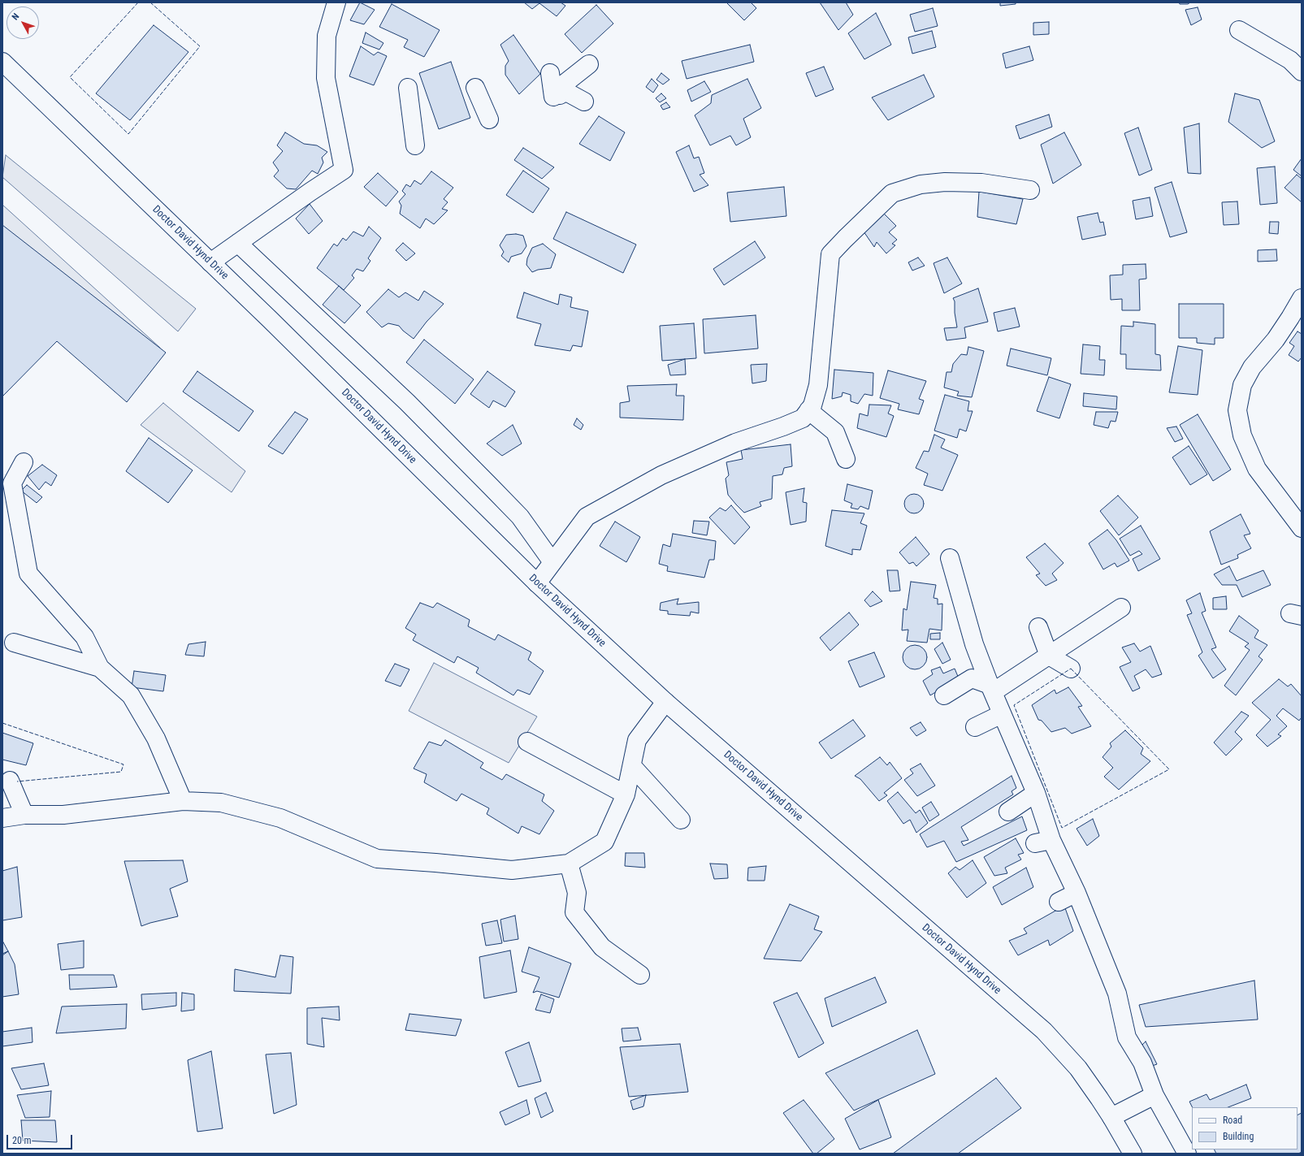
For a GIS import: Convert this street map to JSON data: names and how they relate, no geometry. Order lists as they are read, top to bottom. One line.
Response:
{"streets":{"street":["Doctor David Hynd Drive"]},"legend":["Road","Building"],"scale_bar":"20 m","north":"top left"}
